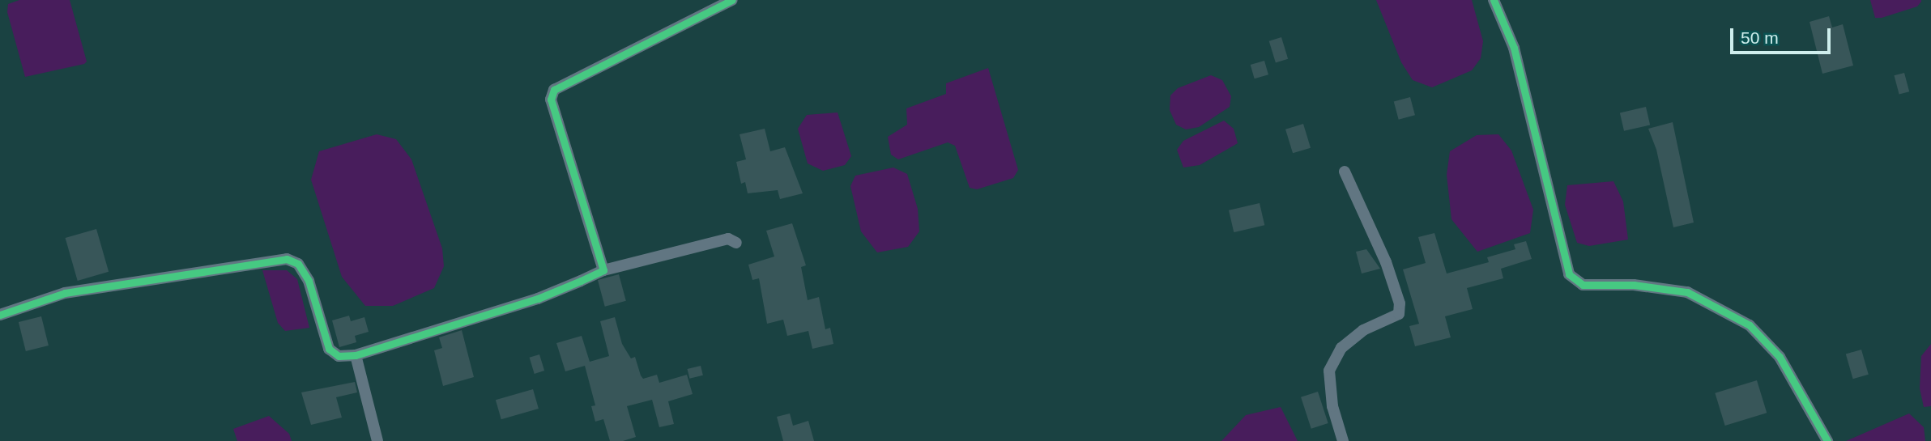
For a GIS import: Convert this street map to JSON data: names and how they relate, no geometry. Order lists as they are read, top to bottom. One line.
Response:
{"scale_bar":"50 m"}
